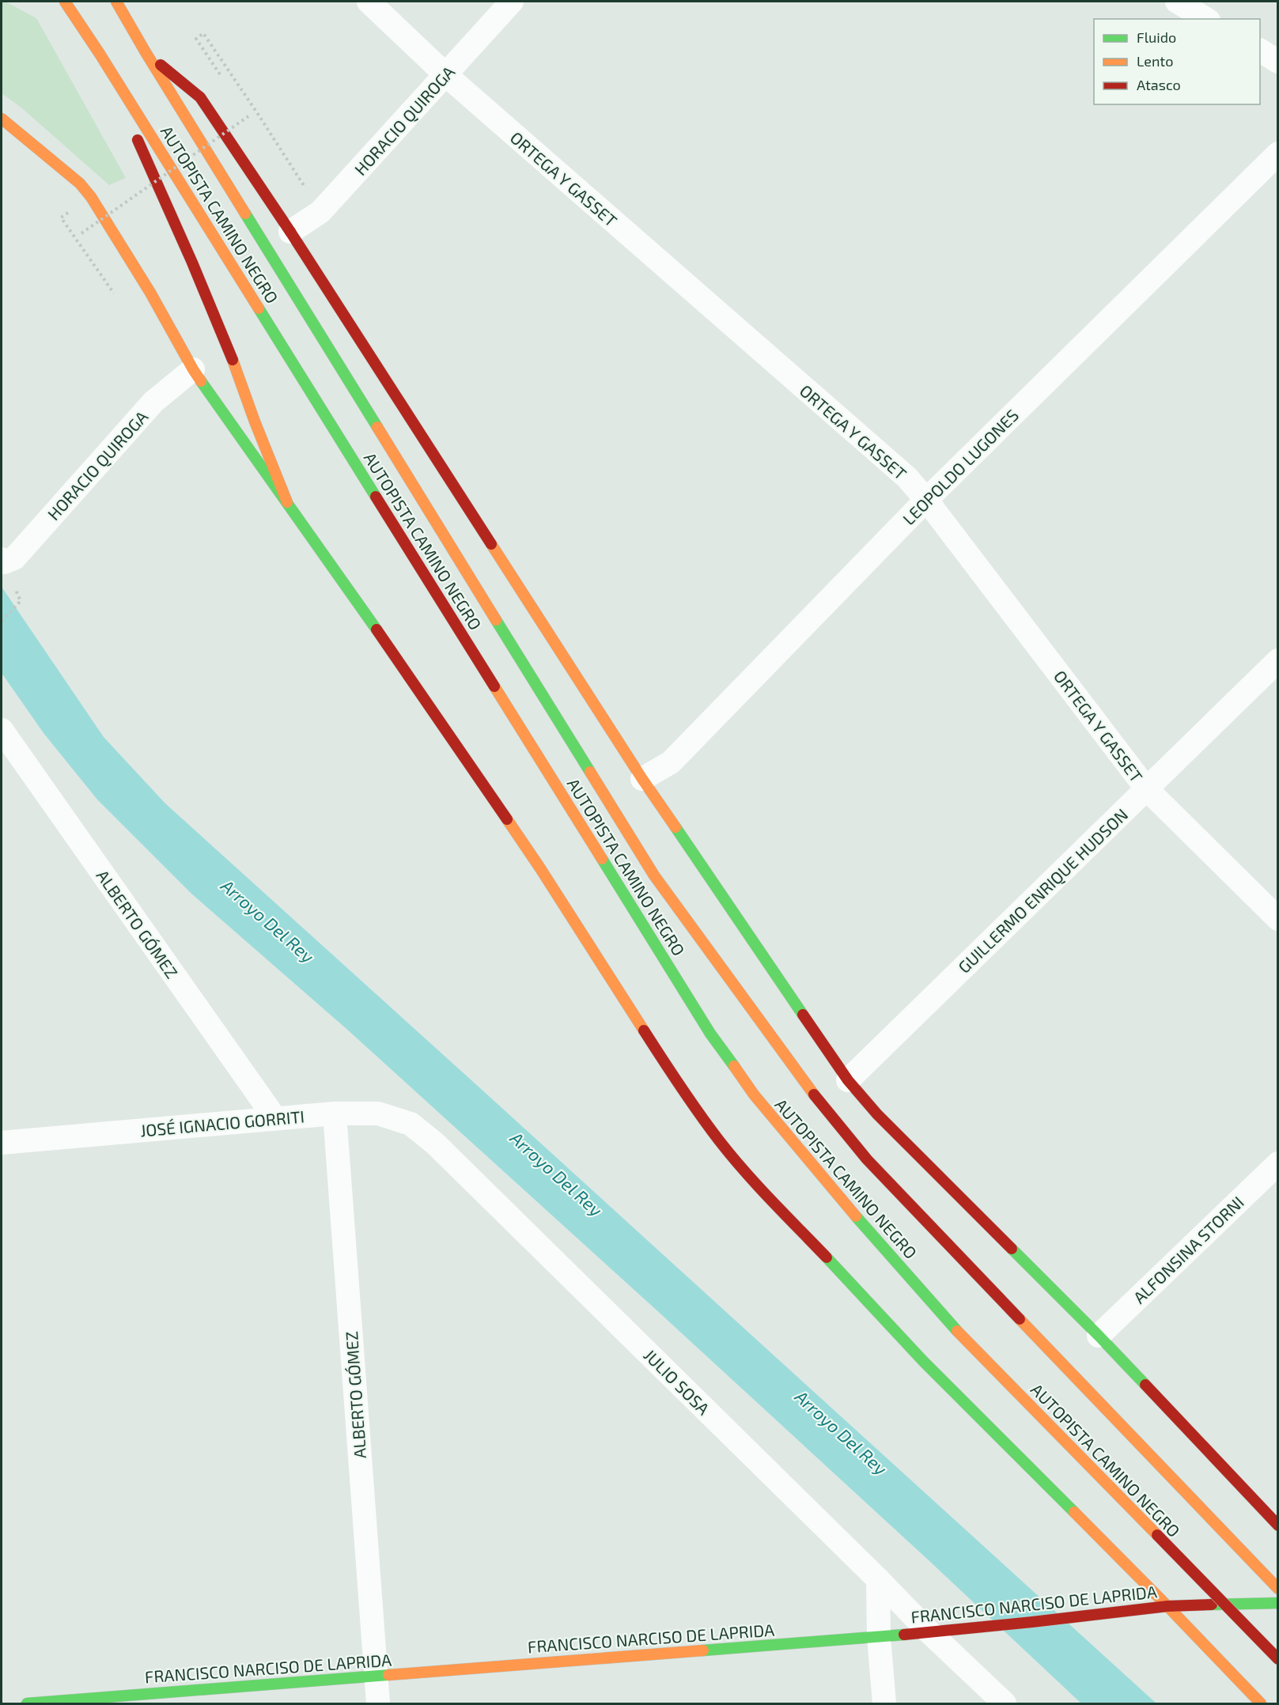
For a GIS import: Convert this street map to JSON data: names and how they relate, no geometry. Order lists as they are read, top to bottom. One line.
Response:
{"streets":{"main road":["AUTOPISTA CAMINO NEGRO","FRANCISCO NARCISO DE LAPRIDA"],"street":["HORACIO QUIROGA","ORTEGA Y GASSET","LEOPOLDO LUGONES","GUILLERMO ENRIQUE HUDSON","ALBERTO GÓMEZ","JOSÉ IGNACIO GORRITI","ALFONSINA STORNI","JULIO SOSA"]},"crossings":[["HORACIO QUIROGA","ORTEGA Y GASSET"],["ORTEGA Y GASSET","LEOPOLDO LUGONES"],["ORTEGA Y GASSET","GUILLERMO ENRIQUE HUDSON"],["ALBERTO GÓMEZ","JOSÉ IGNACIO GORRITI"],["ALBERTO GÓMEZ","FRANCISCO NARCISO DE LAPRIDA"],["JOSÉ IGNACIO GORRITI","JULIO SOSA"],["JULIO SOSA","FRANCISCO NARCISO DE LAPRIDA"]],"water":["Arroyo Del Rey"],"legend":["Fluido","Lento","Atasco"]}
